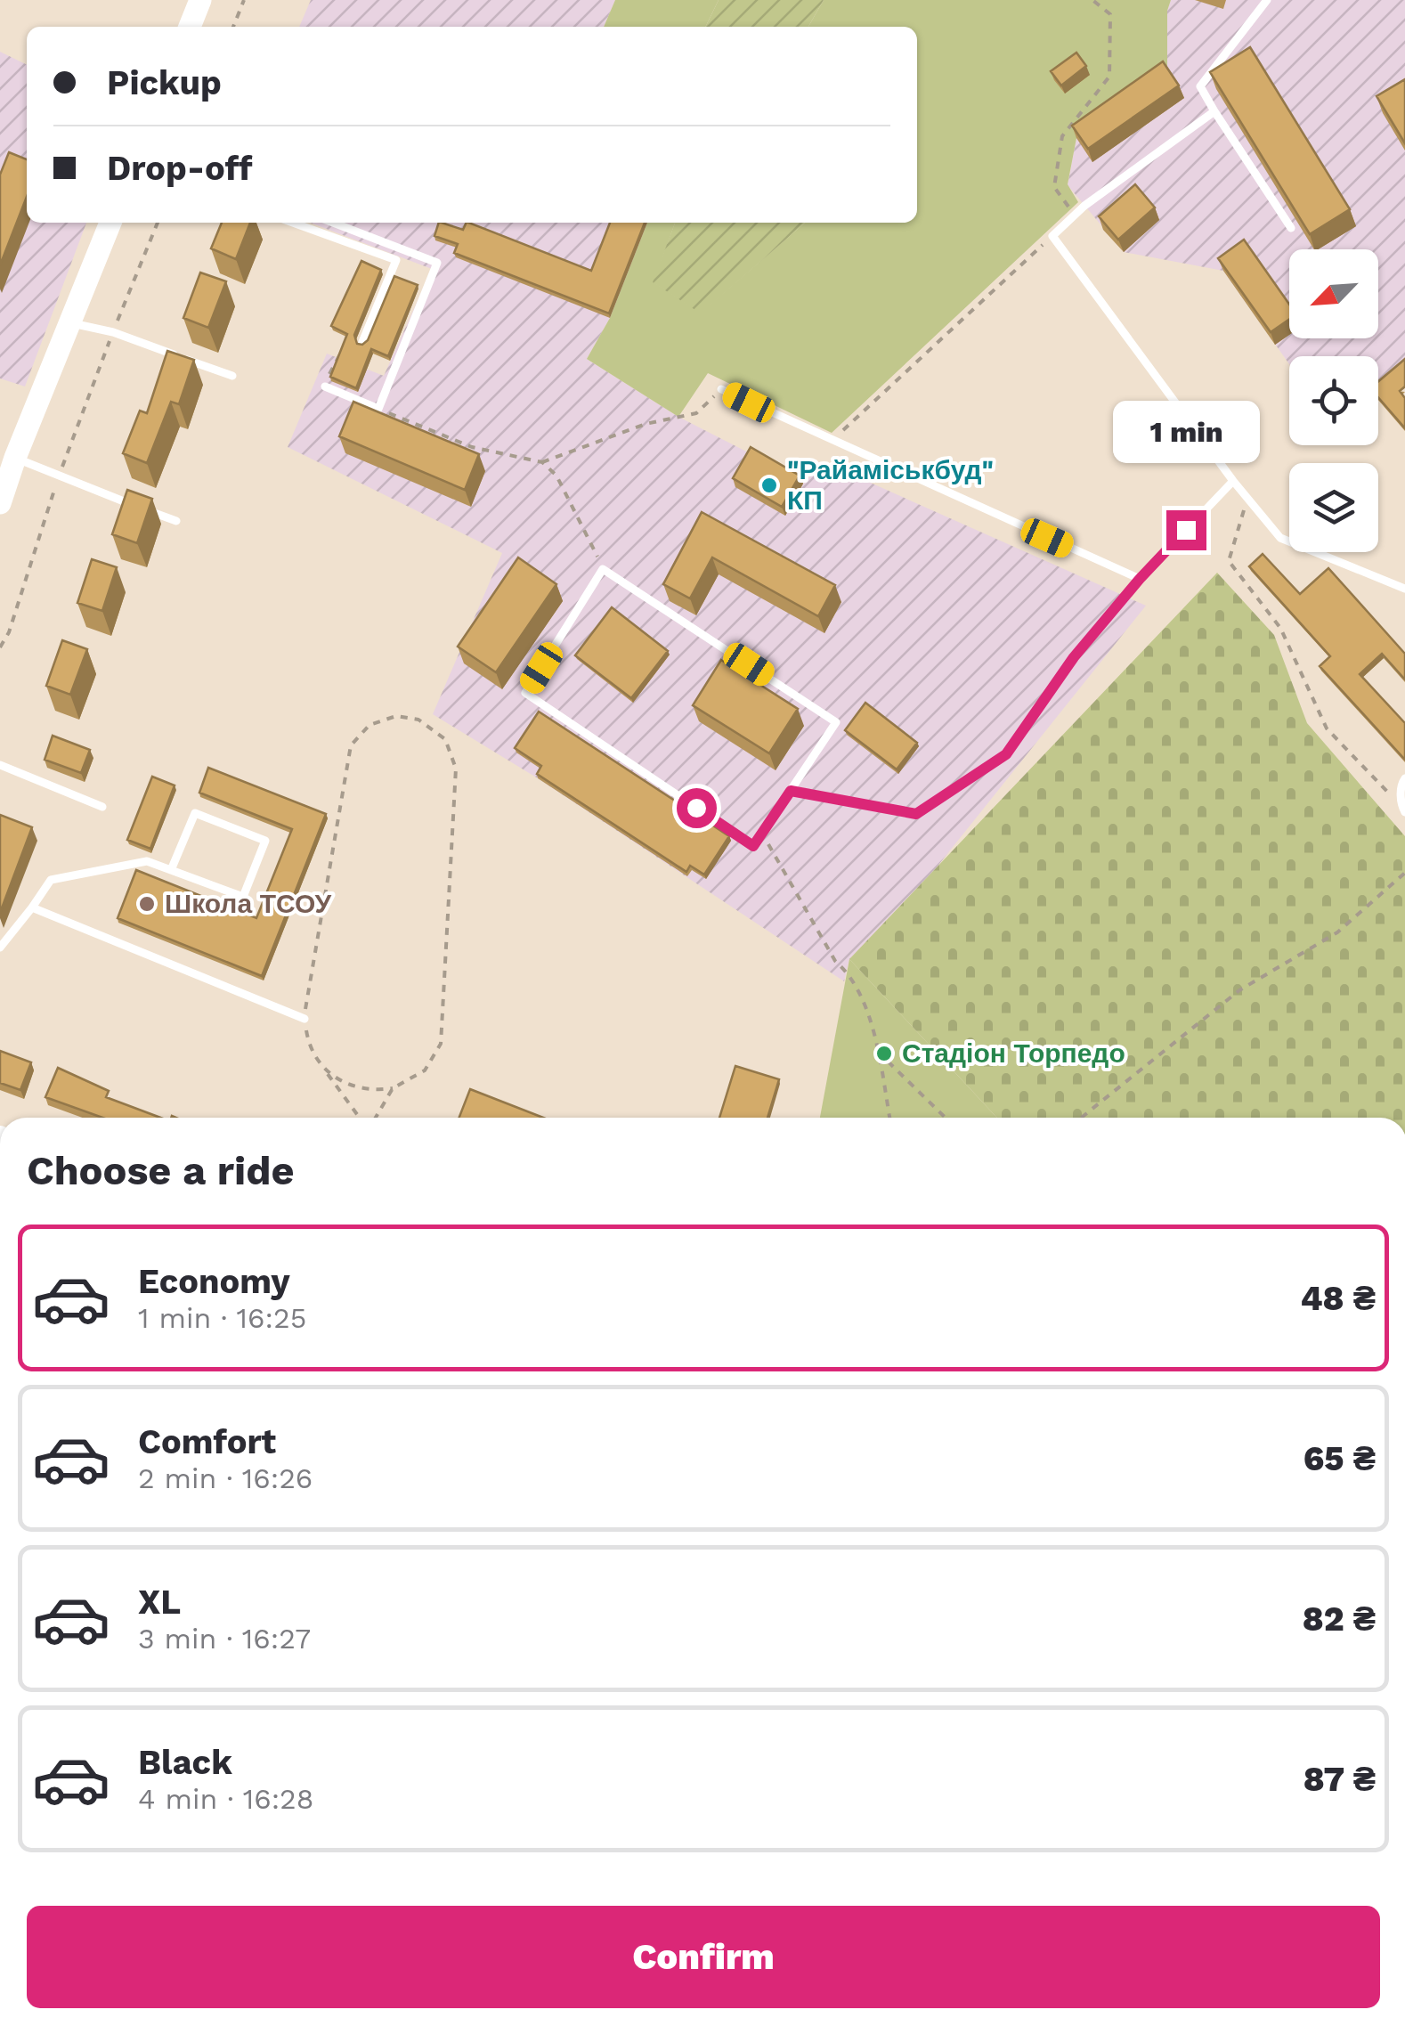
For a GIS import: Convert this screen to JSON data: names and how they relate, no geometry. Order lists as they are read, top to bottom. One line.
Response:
{"places":["\"Райаміськбуд\" КП","Школа ТСОУ","Стадіон Торпедо"],"north":"bottom left","page":{"banner":["Pickup","Drop-off"],"bubble":"1 min","heading":"Choose a ride","list":[{"name":"Economy","note":"1 min · 16:25","value":"48 ₴"},{"name":"Comfort","note":"2 min · 16:26","value":"65 ₴"},{"name":"XL","note":"3 min · 16:27","value":"82 ₴"},{"name":"Black","note":"4 min · 16:28","value":"87 ₴"}],"buttons":"Confirm"}}
